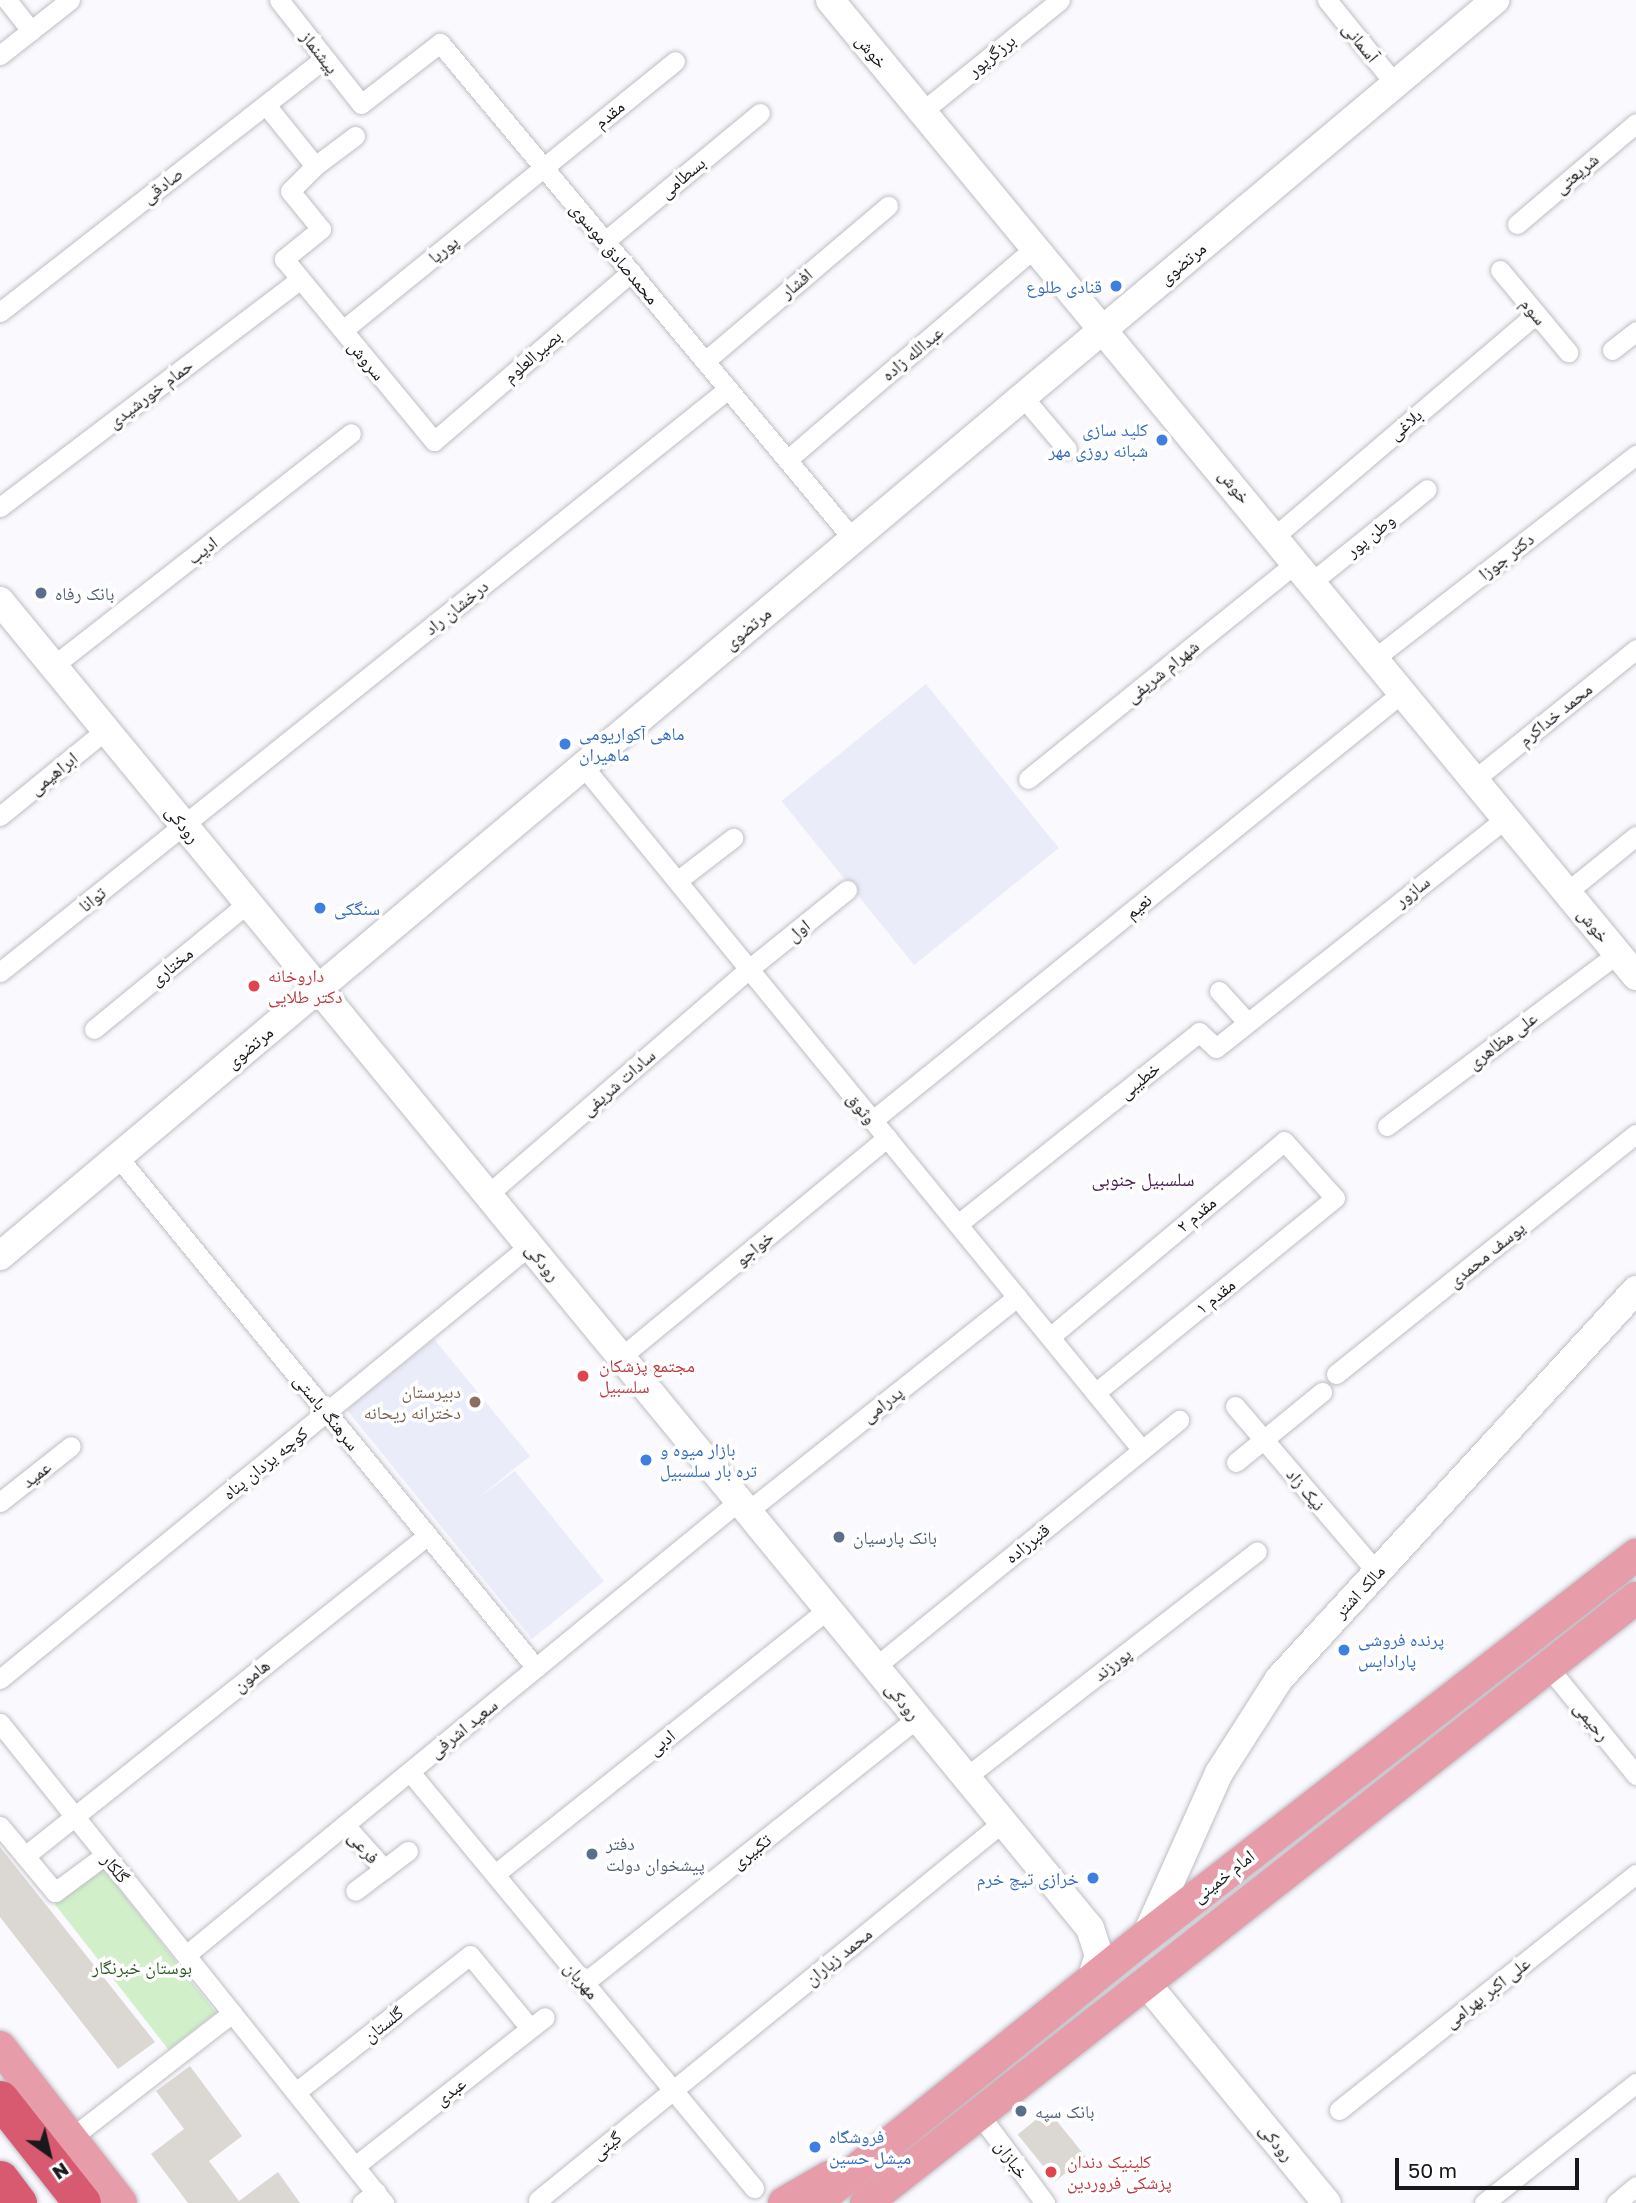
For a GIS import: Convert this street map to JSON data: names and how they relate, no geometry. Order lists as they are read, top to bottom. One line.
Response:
{"streets":{"main road":["خوش","مرتضوی","رودکی","مالک اشتر","امام خمینی"],"street":["آسمانی","پیشنماز","برزگرپور","مقدم","شریعتی","بسطامی","صادقی","پوریا","محمدصادق موسوی","افشار","سوم","عبدالله زاده","بصیرالعلوم","سروش","حمام خورشیدی","بلاغی","وطن پور","ادیب","دکتر جوزا","درخشان راد","شهرام شریفی","محمد خداکرم","ابراهیمی","سازور","توانا","نعیم","اول","مختاری","علی مظاهری","خطیبی","سادات شریفی","وثوق","مقدم ۲","خواجو","یوسف محمدی","مقدم ۱","پدرامی","سرهنگ باستی","کوچه یزدان پناه","عمید","نیک زاد","قنبرزاده","پورزند","هامون","رحیمی","سعید اشرفی","ادبی","فرعی","تکبیری","گلکار","محمد زیاران","مهربان","علی اکبر بهرامی","گلستان","عبدی","گیتی","خبازان"]},"crossings":[["آسمانی","مرتضوی"],["خوش","برزگرپور"],["خوش","مرتضوی"],["خوش","عبدالله زاده"],["خوش","بلاغی"],["خوش","وطن پور"],["خوش","دکتر جوزا"],["خوش","شهرام شریفی"],["خوش","محمد خداکرم"],["خوش","سازور"],["خوش","نعیم"],["خوش","علی مظاهری"],["پیشنماز","صادقی"],["پیشنماز","محمدصادق موسوی"],["مقدم","پوریا"],["مقدم","محمدصادق موسوی"],["بسطامی","محمدصادق موسوی"],["پوریا","محمدصادق موسوی"],["پوریا","سروش"],["محمدصادق موسوی","مرتضوی"],["محمدصادق موسوی","افشار"],["محمدصادق موسوی","عبدالله زاده"],["محمدصادق موسوی","بصیرالعلوم"],["محمدصادق موسوی","درخشان راد"],["مرتضوی","رودکی"],["مرتضوی","وثوق"],["مرتضوی","سرهنگ باستی"],["سوم","بلاغی"],["بصیرالعلوم","سروش"],["سروش","حمام خورشیدی"],["وطن پور","شهرام شریفی"],["ادیب","رودکی"],["درخشان راد","رودکی"],["درخشان راد","توانا"],["ابراهیمی","رودکی"],["رودکی","توانا"],["رودکی","مختاری"],["رودکی","سادات شریفی"],["رودکی","خواجو"],["رودکی","پدرامی"],["رودکی","کوچه یزدان پناه"],["رودکی","قنبرزاده"],["رودکی","پورزند"],["رودکی","سعید اشرفی"],["رودکی","ادبی"],["رودکی","تکبیری"],["رودکی","امام خمینی"],["رودکی","محمد زیاران"],["سازور","خطیبی"],["نعیم","وثوق"],["اول","سادات شریفی"],["اول","وثوق"],["خطیبی","وثوق"],["سادات شریفی","وثوق"],["وثوق","مقدم ۲"],["وثوق","خواجو"],["وثوق","مقدم ۱"],["وثوق","پدرامی"],["وثوق","قنبرزاده"],["مقدم ۲","مقدم ۱"],["پدرامی","سعید اشرفی"],["سرهنگ باستی","کوچه یزدان پناه"],["سرهنگ باستی","هامون"],["سرهنگ باستی","سعید اشرفی"],["نیک زاد","مالک اشتر"],["مالک اشتر","امام خمینی"],["هامون","گلکار"],["سعید اشرفی","فرعی"],["سعید اشرفی","گلکار"],["سعید اشرفی","مهربان"],["ادبی","مهربان"],["تکبیری","مهربان"],["گلکار","گلستان"],["گلکار","عبدی"],["محمد زیاران","مهربان"],["محمد زیاران","گیتی"],["مهربان","گیتی"],["گلستان","عبدی"]],"districts":["سلسبیل جنوبی"],"parks":["بوستان خبرنگار"],"places":["قنادی طلوع","کلید سازی شبانه روزی مهر","بانک رفاه","ماهی آکواریومی ماهیران","سنگکی","داروخانه دکتر طلایی","مجتمع پزشکان سلسبیل","دبیرستان دخترانه ریحانه","بازار میوه و تره بار سلسبیل","بانک پارسیان","پرنده فروشی پارادایس","دفتر پیشخوان دولت","خرازی تیچ خرم","بانک سپه","فروشگاه میشل حسین","کلینیک دندان پزشکی فروردین"],"scale_bar":"50 m","north":"bottom right"}
